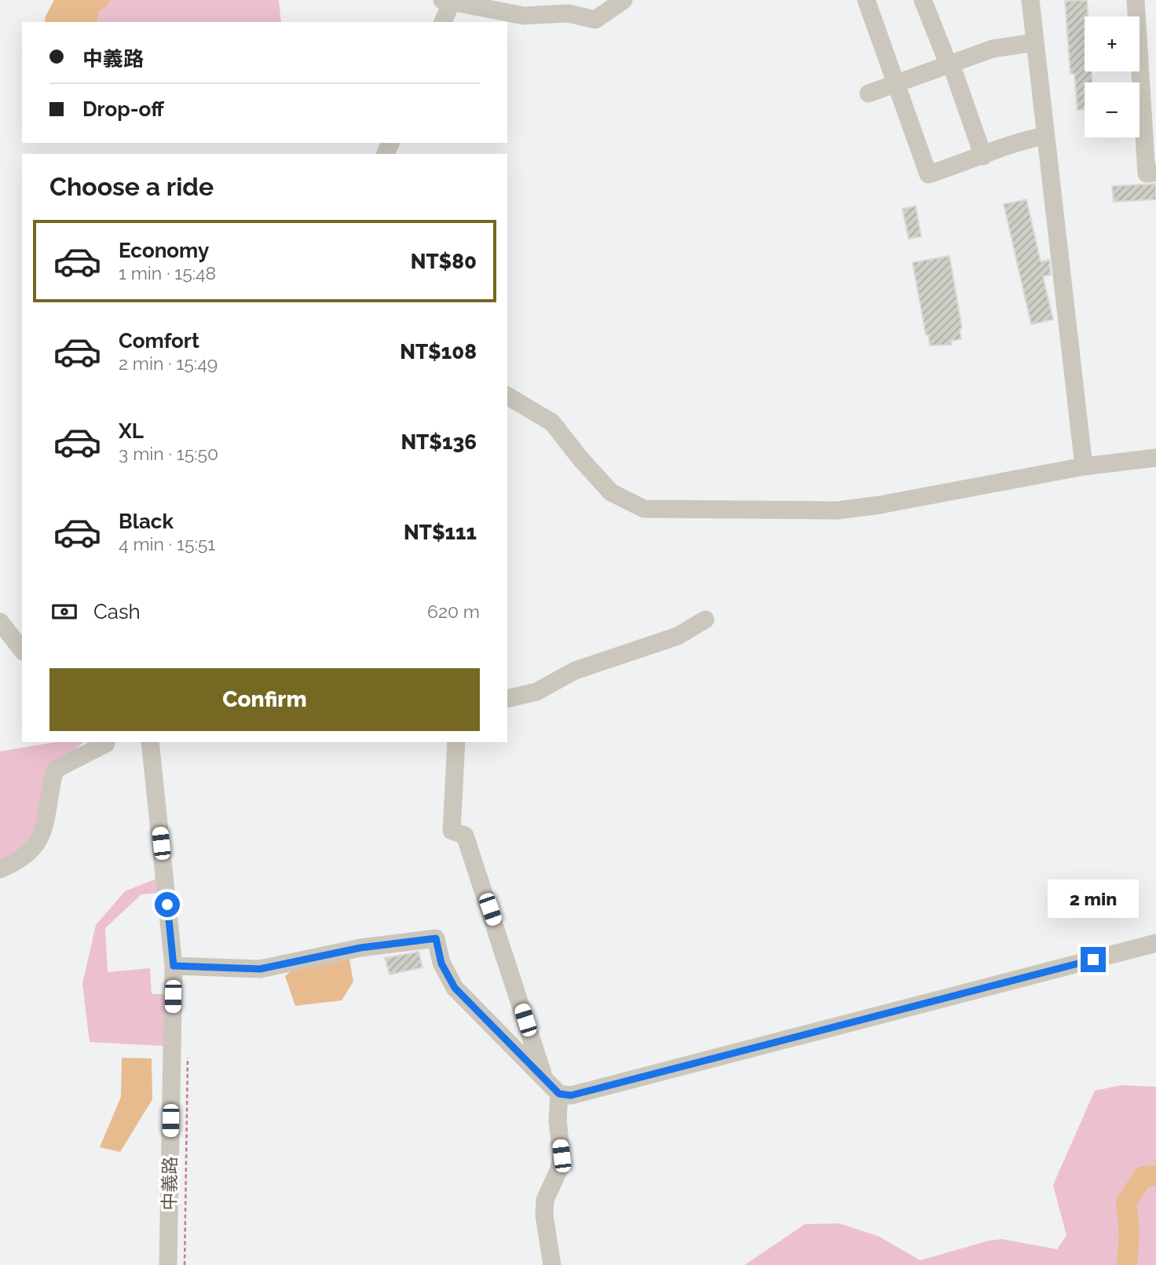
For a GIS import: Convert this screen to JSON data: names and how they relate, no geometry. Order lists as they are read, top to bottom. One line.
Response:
{"streets":{"street":["中義路"]},"page":{"map_buttons":["+","−"],"banner":["中義路","Drop-off"],"heading":"Choose a ride","list":[{"name":"Economy","note":"1 min · 15:48","value":"NT$80"},{"name":"Comfort","note":"2 min · 15:49","value":"NT$108"},{"name":"XL","note":"3 min · 15:50","value":"NT$136"},{"name":"Black","note":"4 min · 15:51","value":"NT$111"}],"pay":["Cash","620 m"],"buttons":"Confirm","bubble":"2 min"}}
